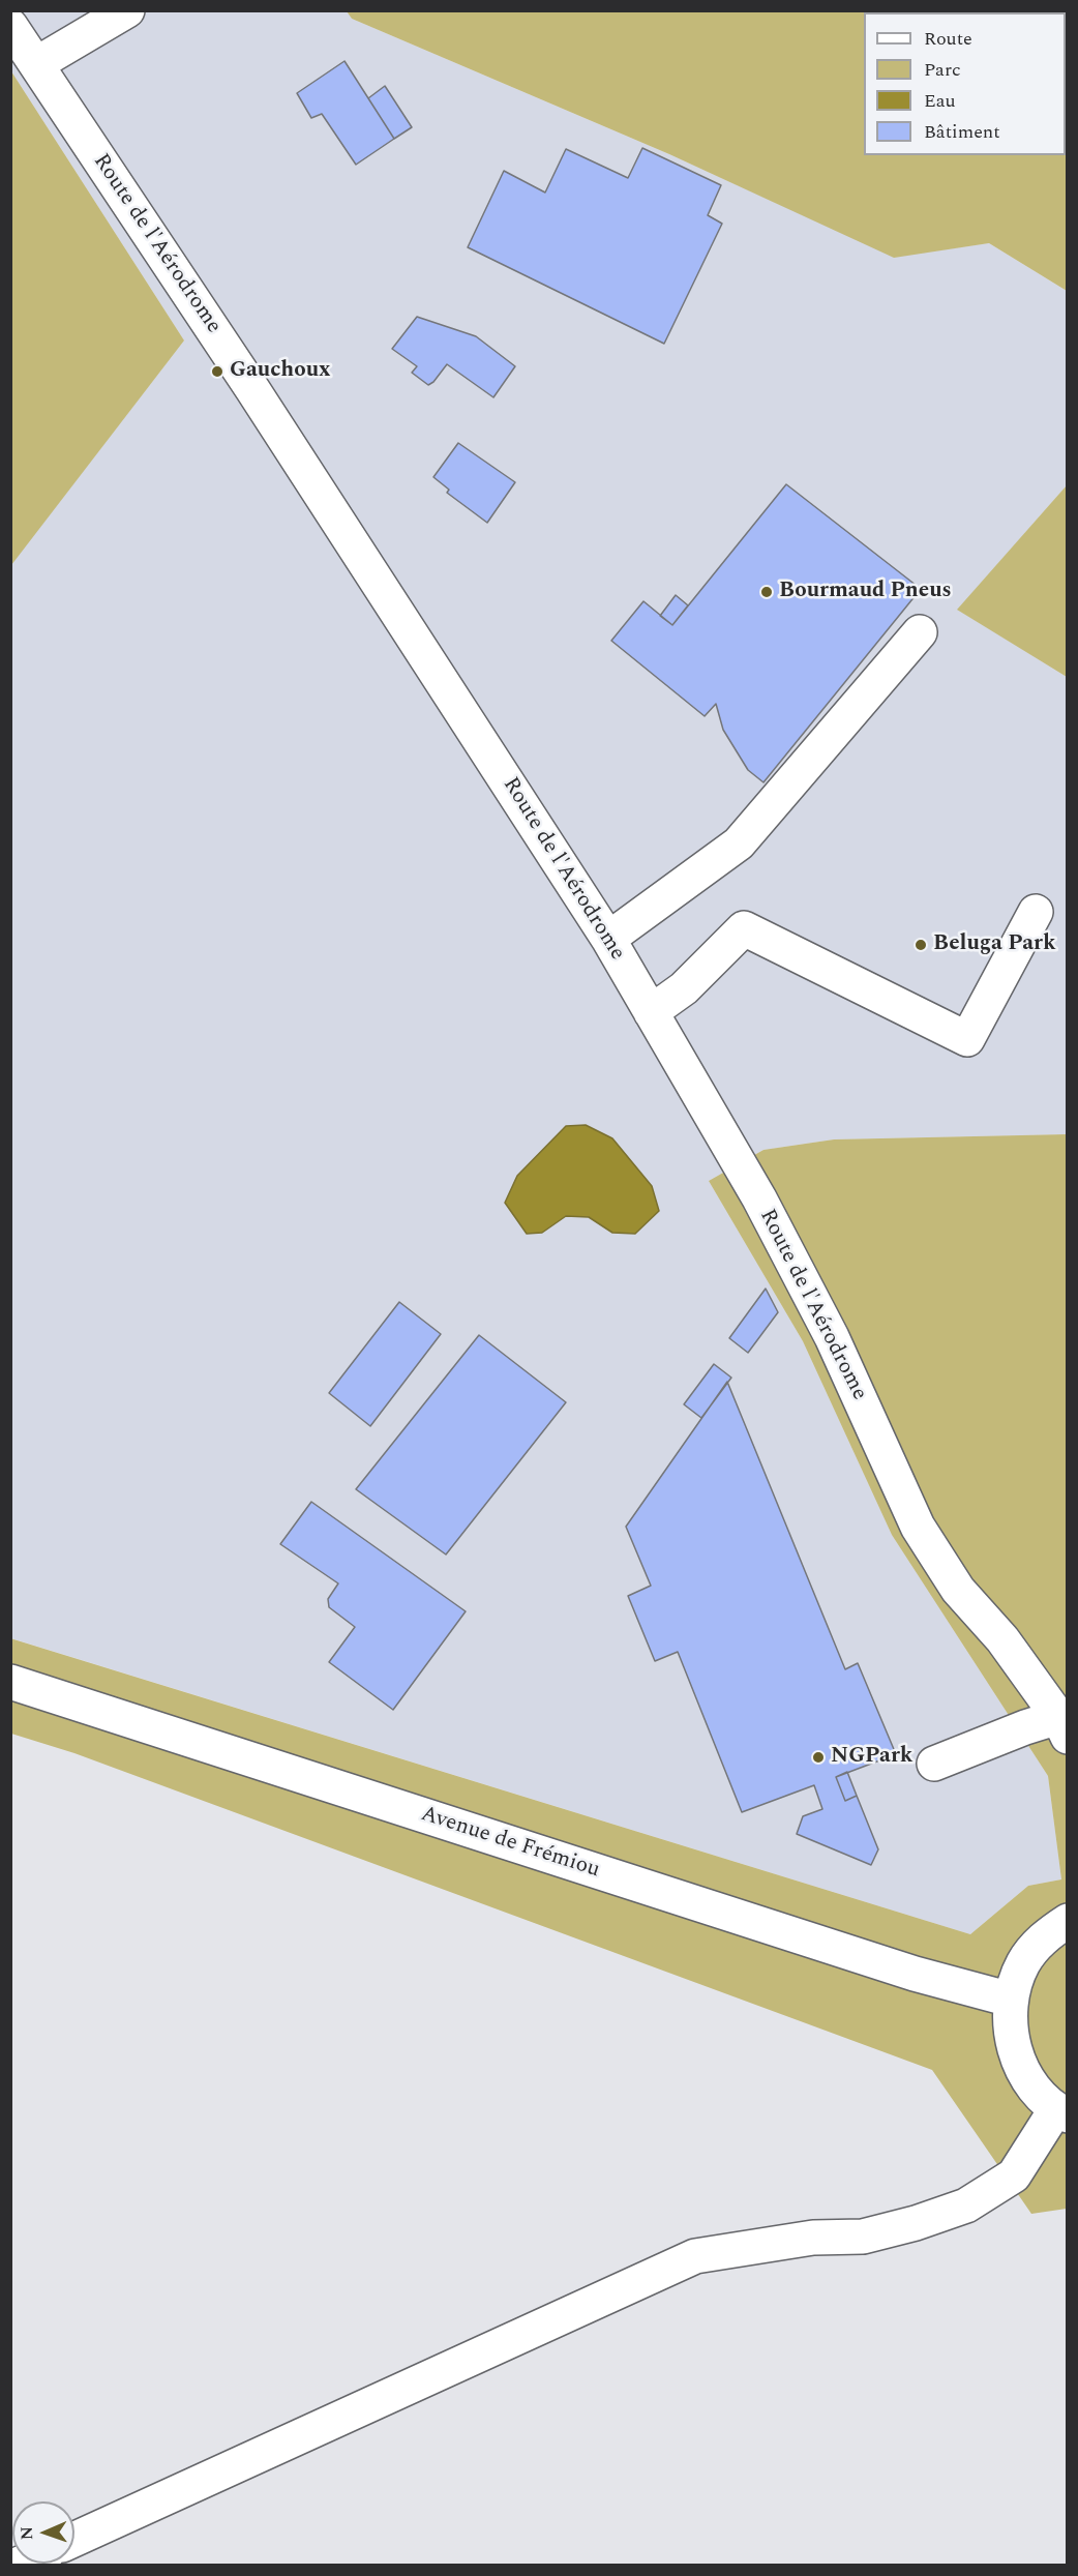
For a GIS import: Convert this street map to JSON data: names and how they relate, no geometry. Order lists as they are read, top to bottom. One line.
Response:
{"streets":{"street":["Route de l'Aérodrome","Avenue de Frémiou"]},"places":["Gauchoux","Bourmaud Pneus","Beluga Park","NGPark"],"legend":["Route","Parc","Eau","Bâtiment"],"north":"left"}
